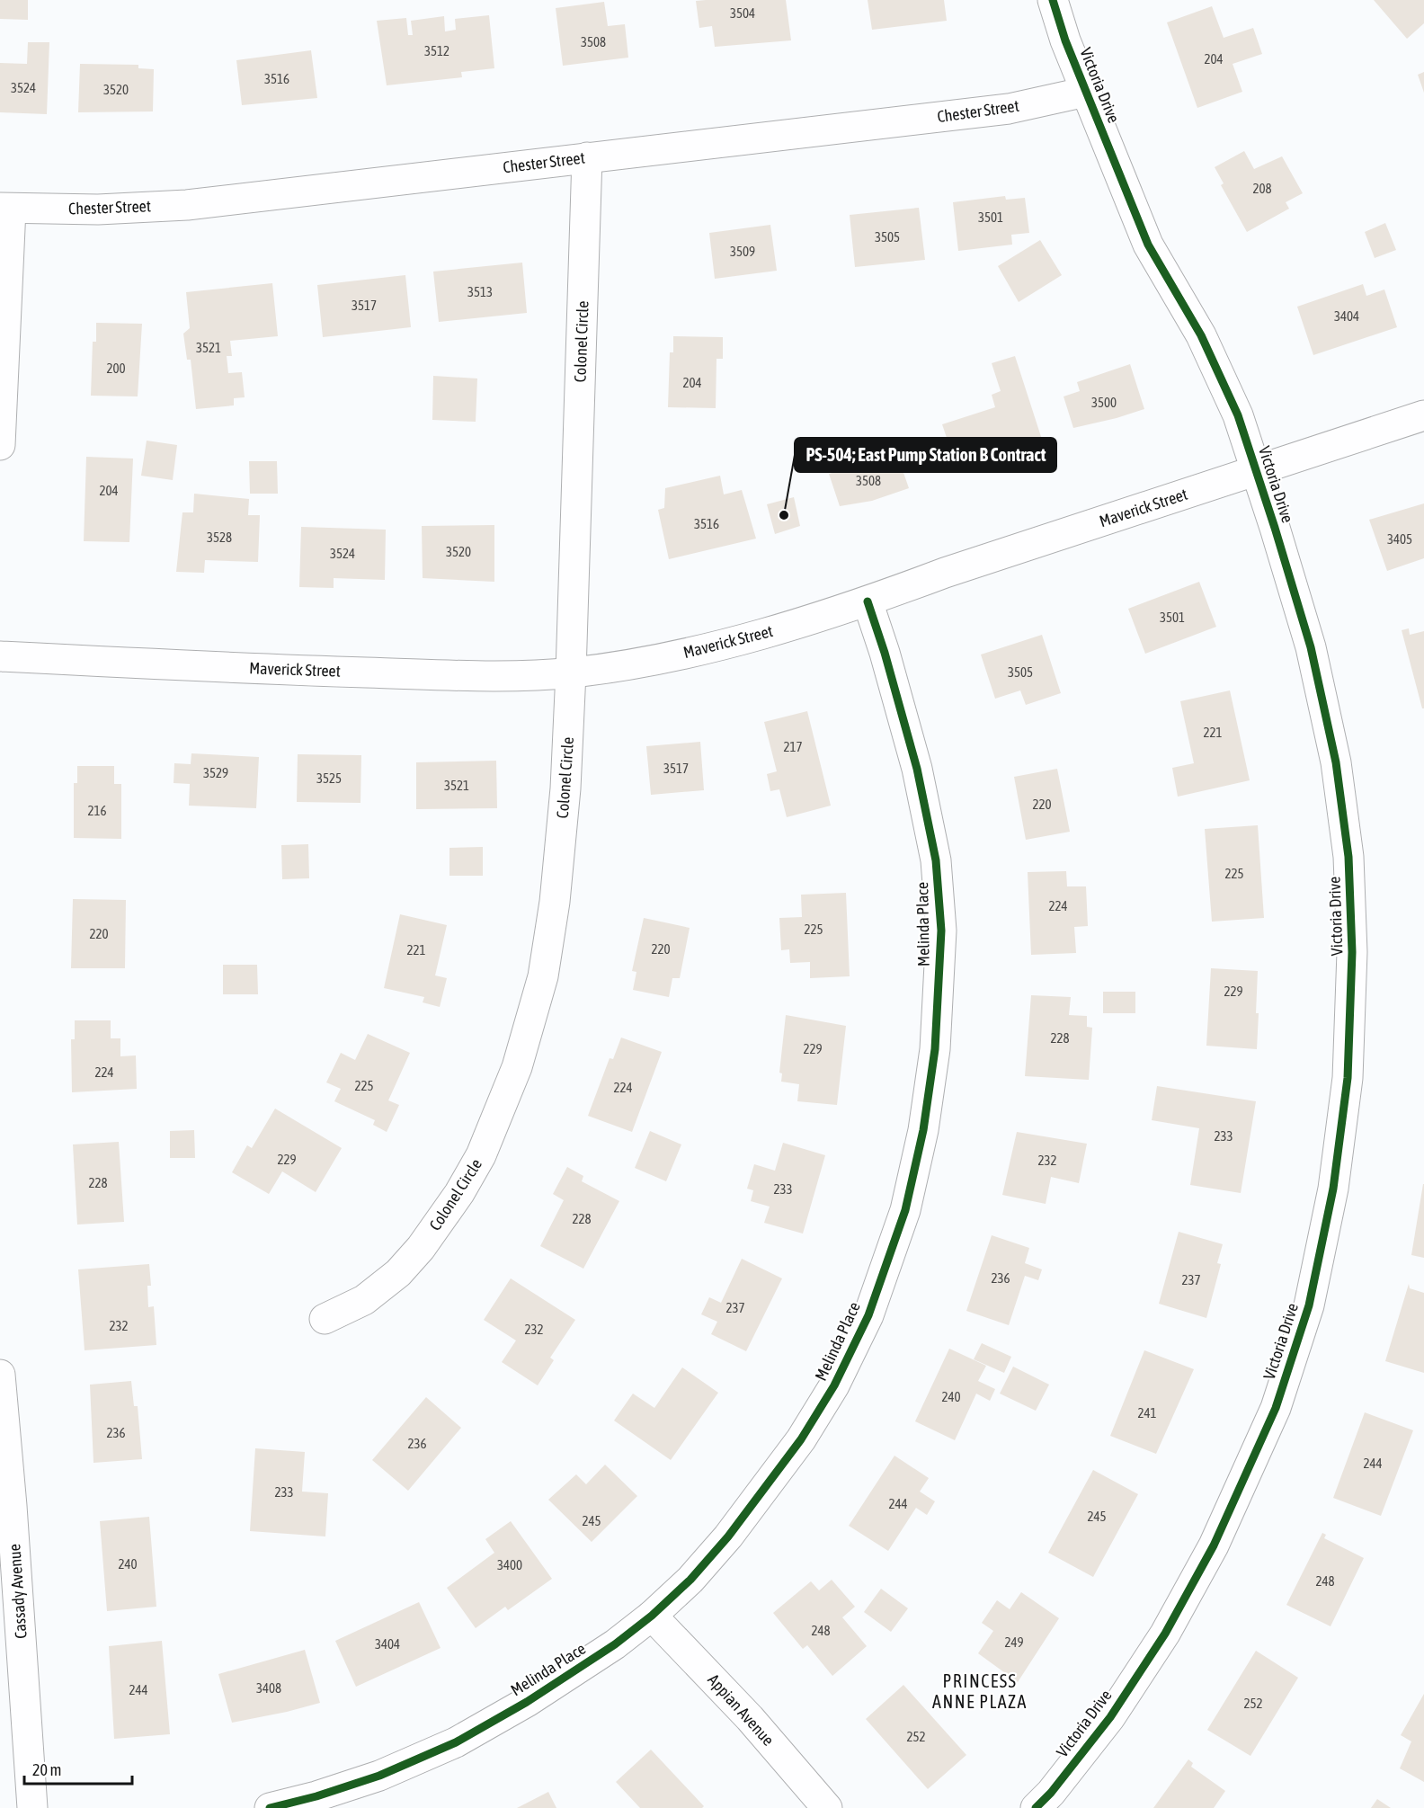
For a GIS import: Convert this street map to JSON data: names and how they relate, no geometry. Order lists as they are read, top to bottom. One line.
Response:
{"streets":{"street":["Victoria Drive","Chester Street","Colonel Circle","Maverick Street","Melinda Place","Cassady Avenue","Appian Avenue"]},"crossings":[["Victoria Drive","Chester Street"],["Victoria Drive","Maverick Street"],["Chester Street","Colonel Circle"],["Colonel Circle","Maverick Street"],["Maverick Street","Melinda Place"],["Melinda Place","Appian Avenue"]],"districts":["PRINCESS ANNE PLAZA"],"places":["PS-504; East Pump Station B Contract"],"house_numbers":["3504","3508","3512","204","3516","3524","3520","208","3501","3505","3509","3513","3517","3404","3521","200","204","3500","3508","204","3516","3528","3405","3520","3524","3501","3505","221","217","3517","3529","3525","3521","220","216","225","224","225","220","220","221","229","228","229","224","225","224","233","229","232","228","233","228","236","237","237","232","232","240","241","236","236","244","233","244","245","245","240","3400","248","248","249","3404","3408","244","252","252"],"scale_bar":"20 m"}
